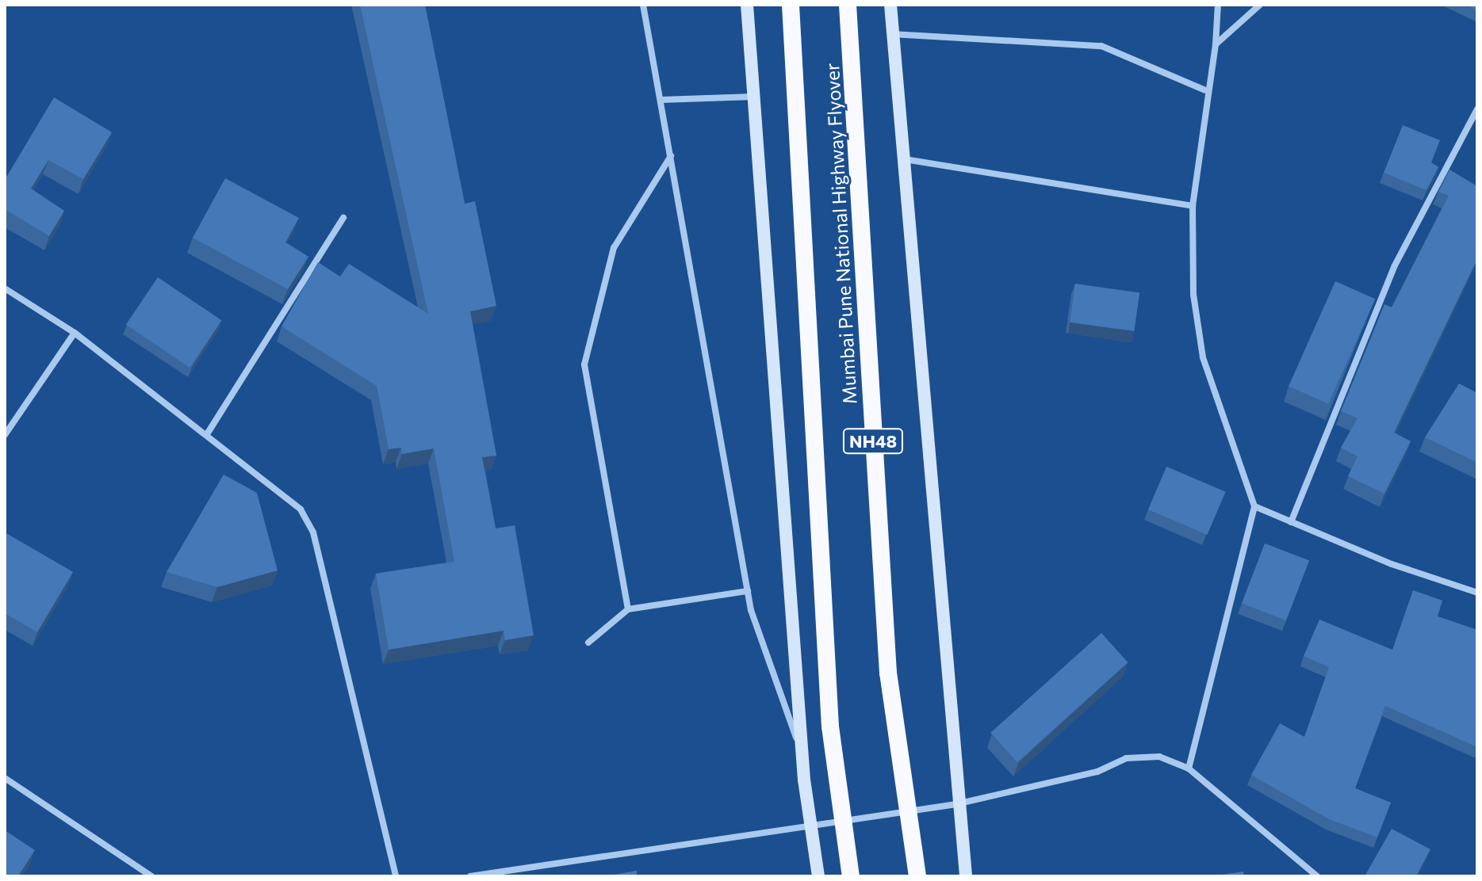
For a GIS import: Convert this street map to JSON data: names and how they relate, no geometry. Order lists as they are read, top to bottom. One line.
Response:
{"streets":{"highway":["Mumbai Pune National Highway Flyover","NH48"]}}
